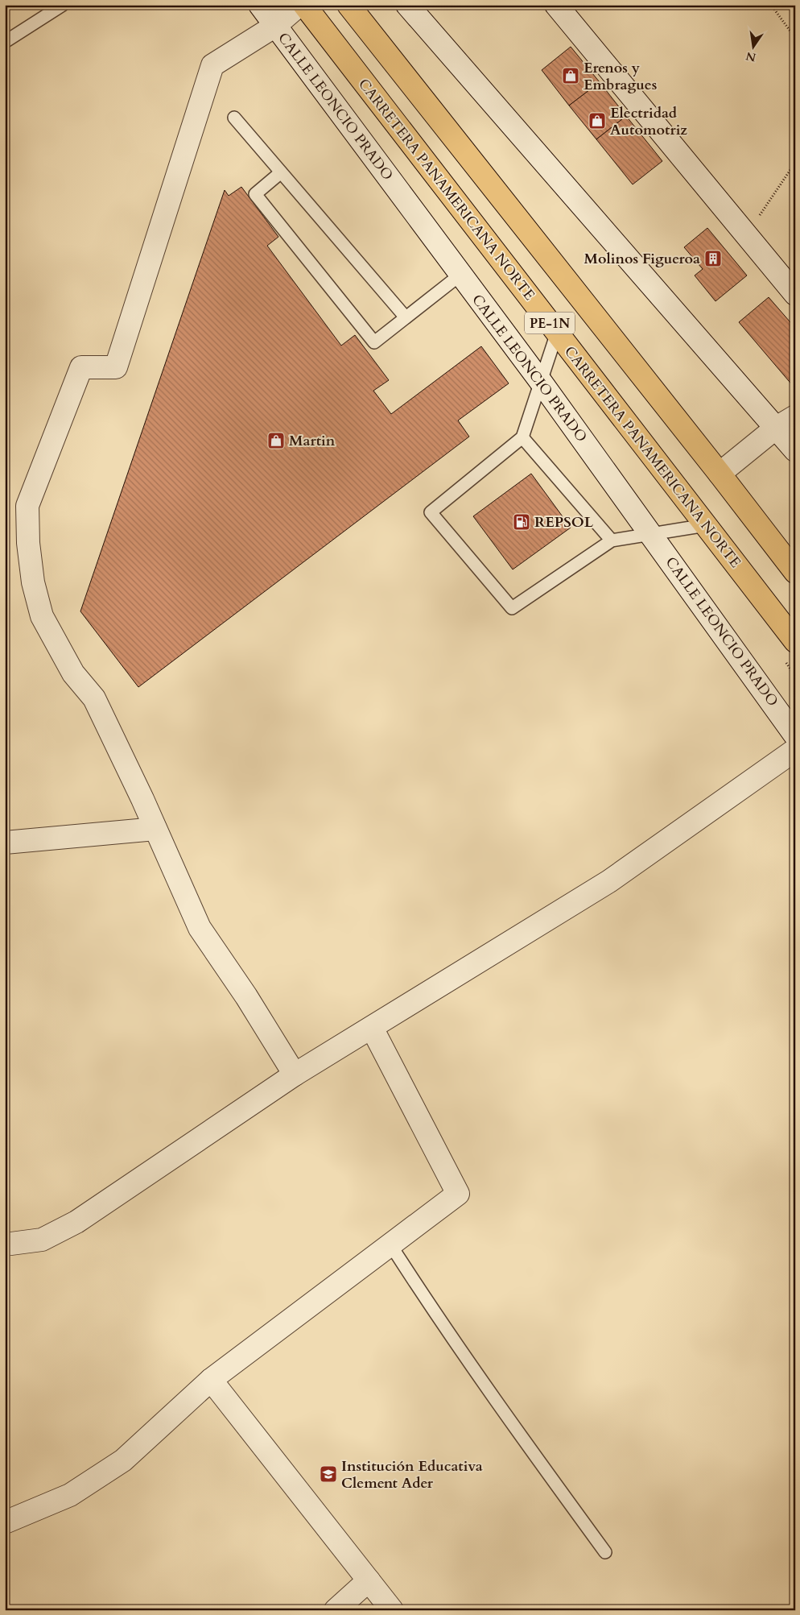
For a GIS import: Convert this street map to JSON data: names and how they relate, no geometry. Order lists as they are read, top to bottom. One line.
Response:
{"streets":{"highway":["CARRETERA PANAMERICANA NORTE","PE-1N"],"street":["CALLE LEONCIO PRADO"]},"places":{"shop":["Erenos y Embragues","Electridad Automotriz","Martin"],"building":["Molinos Figueroa"],"fuel station":["REPSOL"],"school or university":["Institución Educativa Clement Ader"]},"north":"bottom"}
